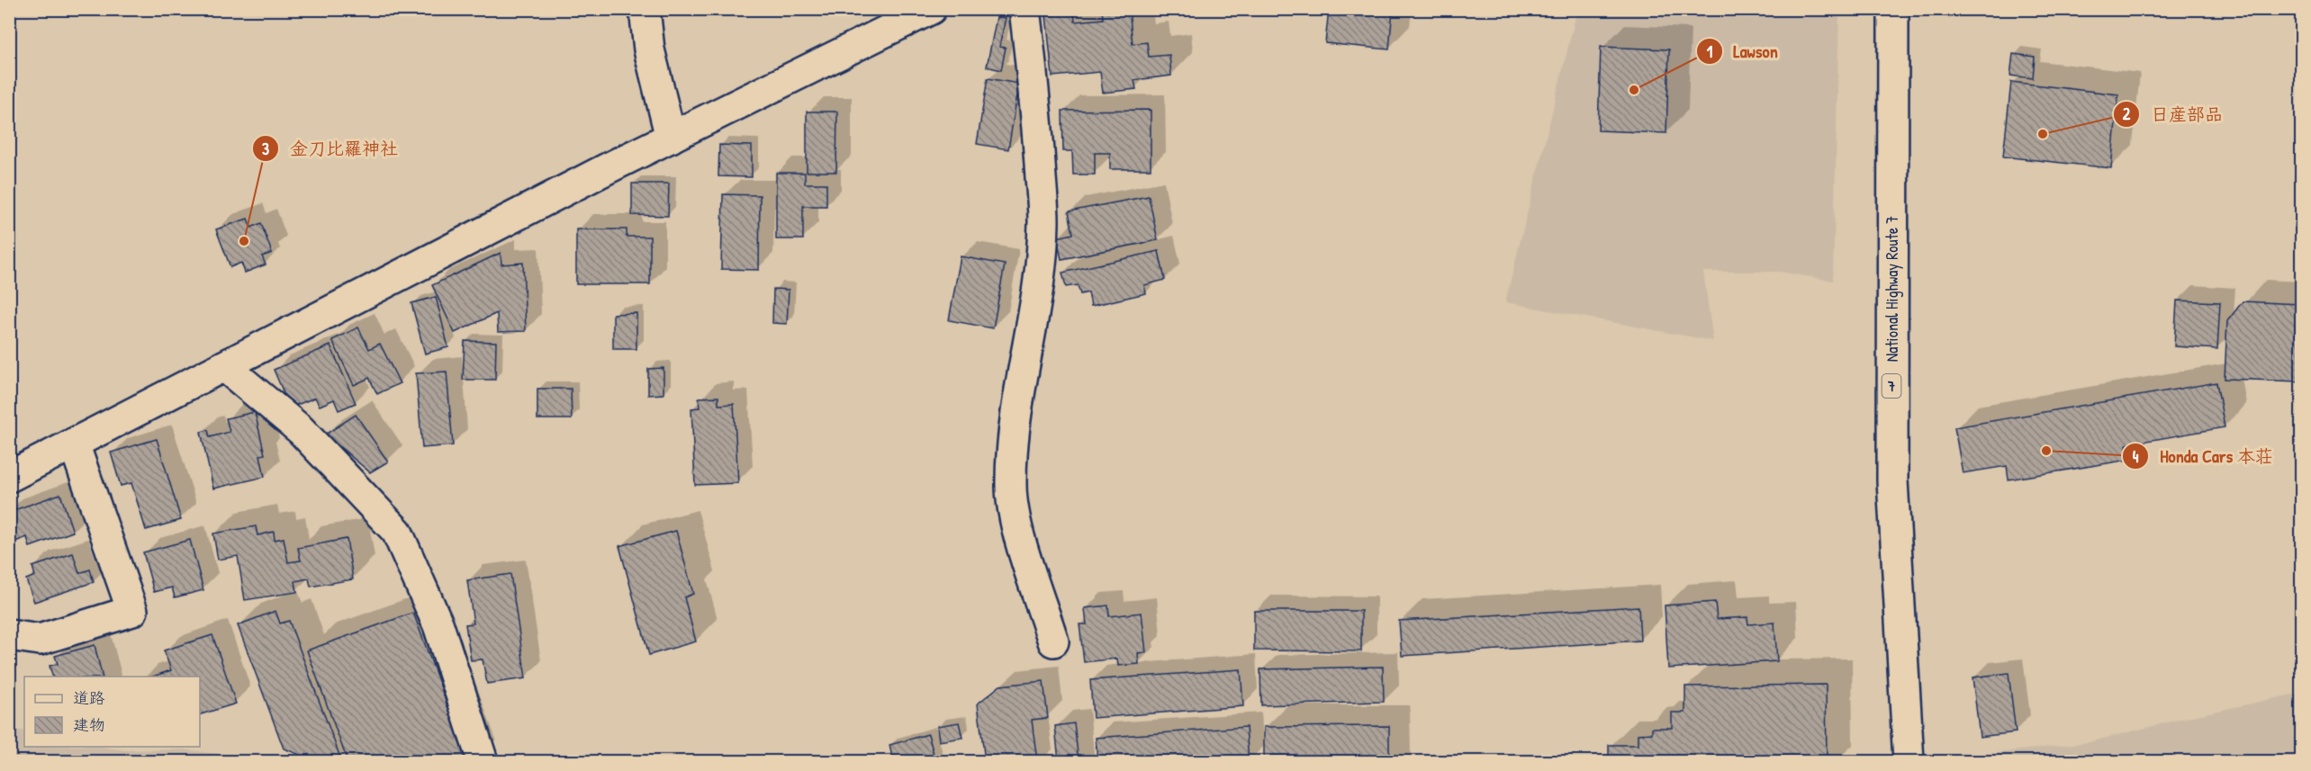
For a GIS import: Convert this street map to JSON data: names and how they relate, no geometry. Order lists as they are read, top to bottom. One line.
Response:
{"streets":{"main road":["National Highway Route 7","7"]},"places":["Lawson","日産部品","金刀比羅神社","Honda Cars 本荘"],"legend":["道路","建物"]}
